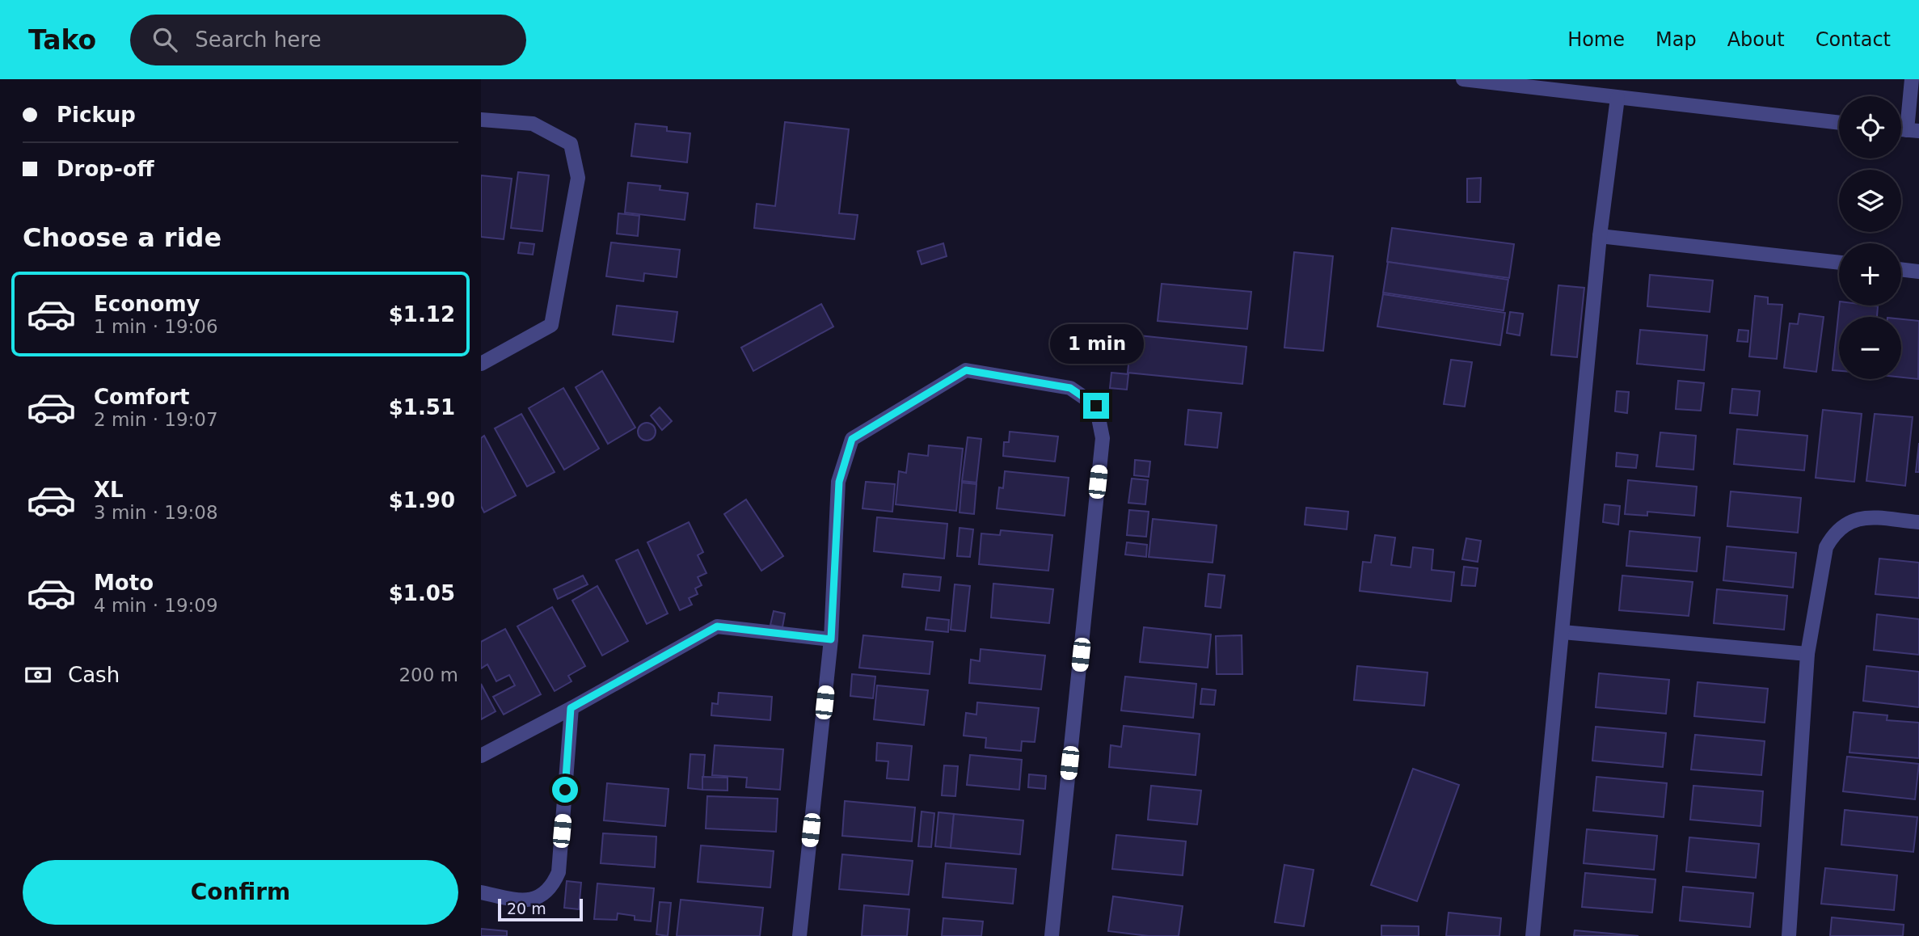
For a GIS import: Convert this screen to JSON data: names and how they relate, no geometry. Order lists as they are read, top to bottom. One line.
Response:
{"scale_bar":"20 m","page":{"header":"Tako","search":"Search here","nav":["Home","Map","About","Contact"],"banner":["Pickup","Drop-off"],"map_buttons":["+","−"],"heading":"Choose a ride","list":[{"name":"Economy","note":"1 min · 19:06","value":"$1.12"},{"name":"Comfort","note":"2 min · 19:07","value":"$1.51"},{"name":"XL","note":"3 min · 19:08","value":"$1.90"},{"name":"Moto","note":"4 min · 19:09","value":"$1.05"}],"bubble":"1 min","pay":["Cash","200 m"],"buttons":"Confirm","scale":"20 m"}}
